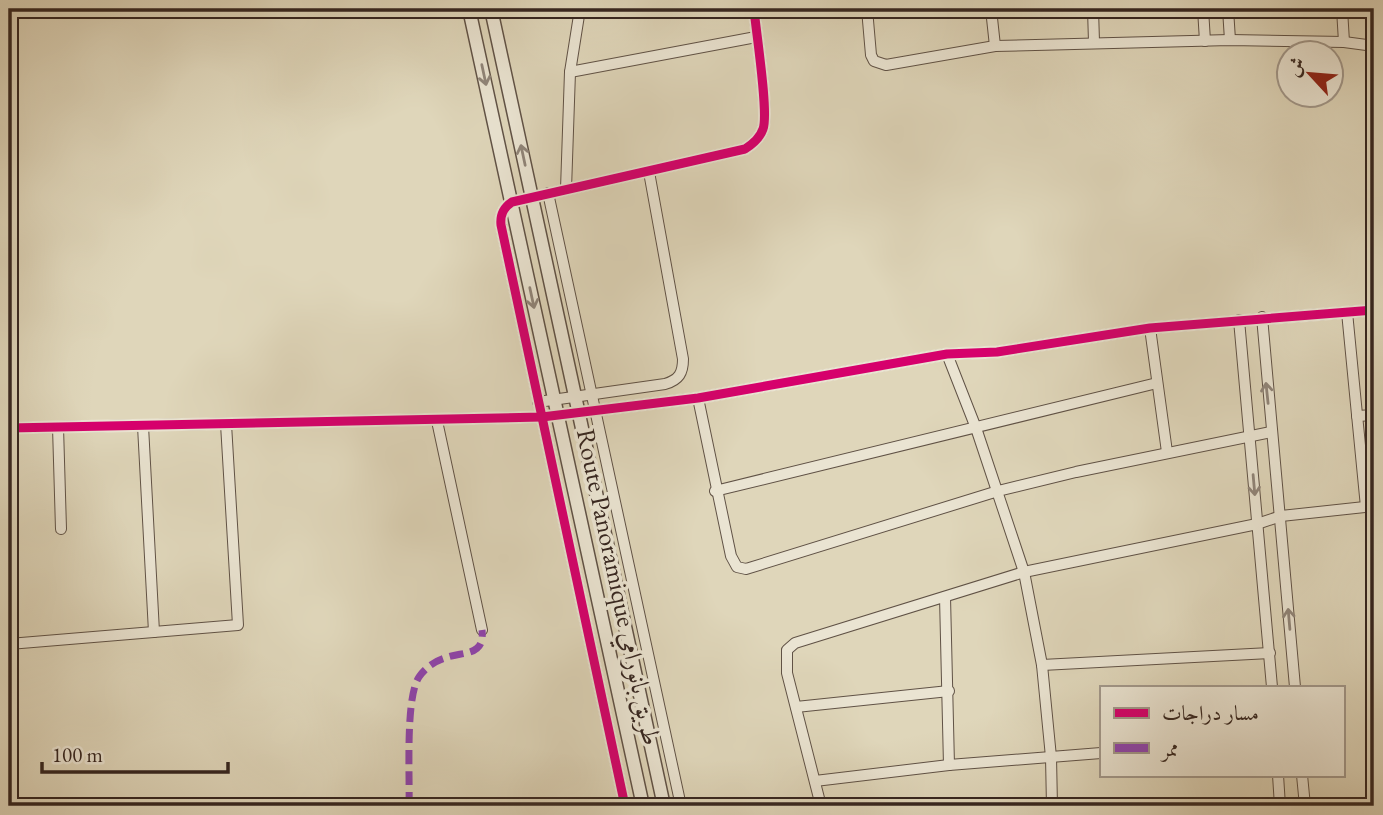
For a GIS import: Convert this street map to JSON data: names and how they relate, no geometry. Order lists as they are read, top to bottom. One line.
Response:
{"streets":{"street":["Route Panoramique طريق بانورامي"]},"legend":["مسار دراجات","ممر"],"scale_bar":"100 m","north":"top left"}
